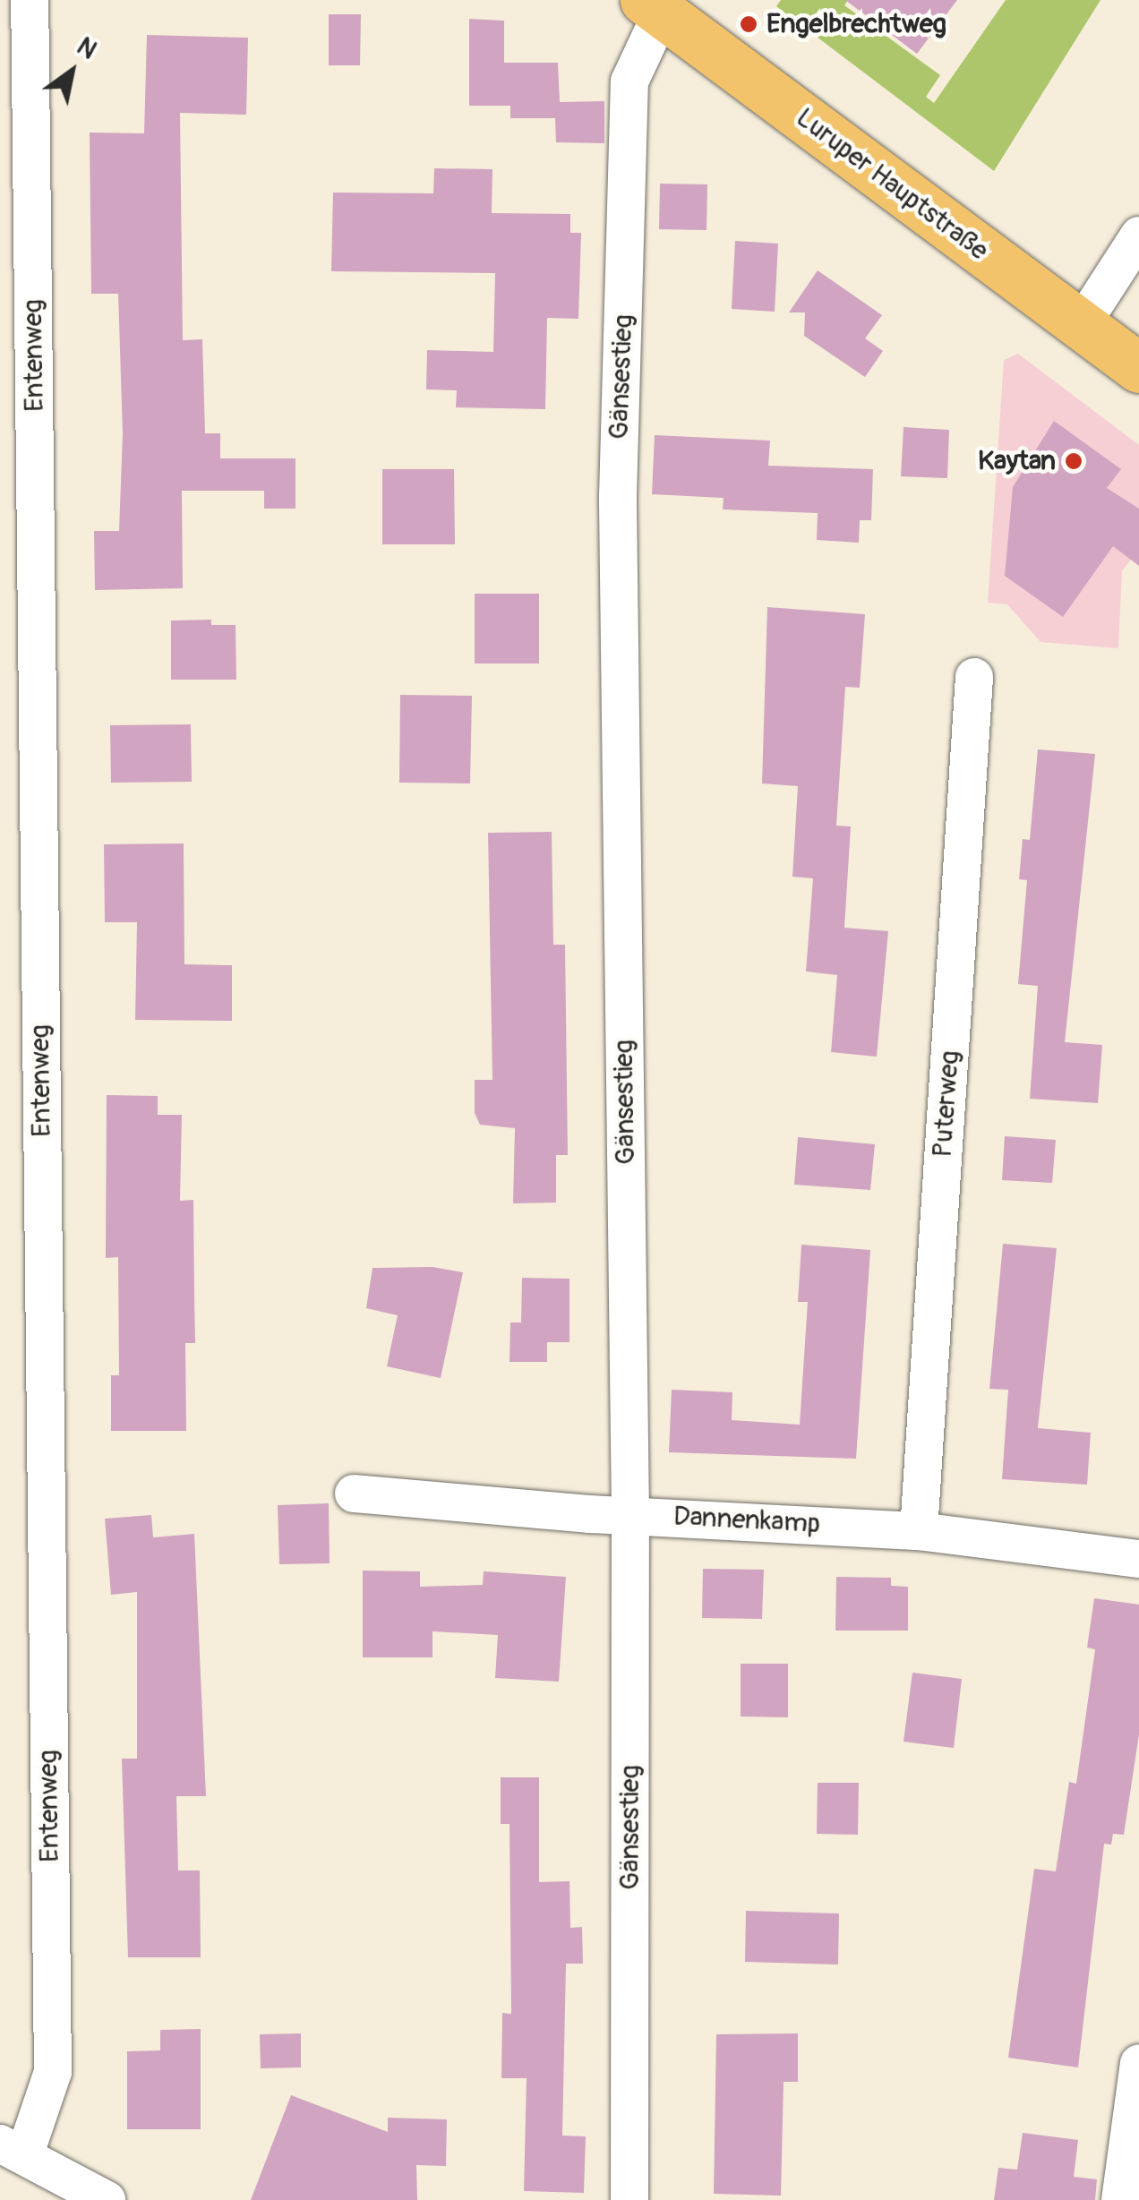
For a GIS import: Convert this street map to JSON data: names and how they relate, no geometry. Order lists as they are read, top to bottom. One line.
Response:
{"streets":{"main road":["Luruper Hauptstraße"],"street":["Entenweg","Gänsestieg","Puterweg","Dannenkamp"]},"crossings":[["Luruper Hauptstraße","Gänsestieg"],["Gänsestieg","Dannenkamp"],["Puterweg","Dannenkamp"]],"places":["Engelbrechtweg","Kaytan"],"north":"top right"}
